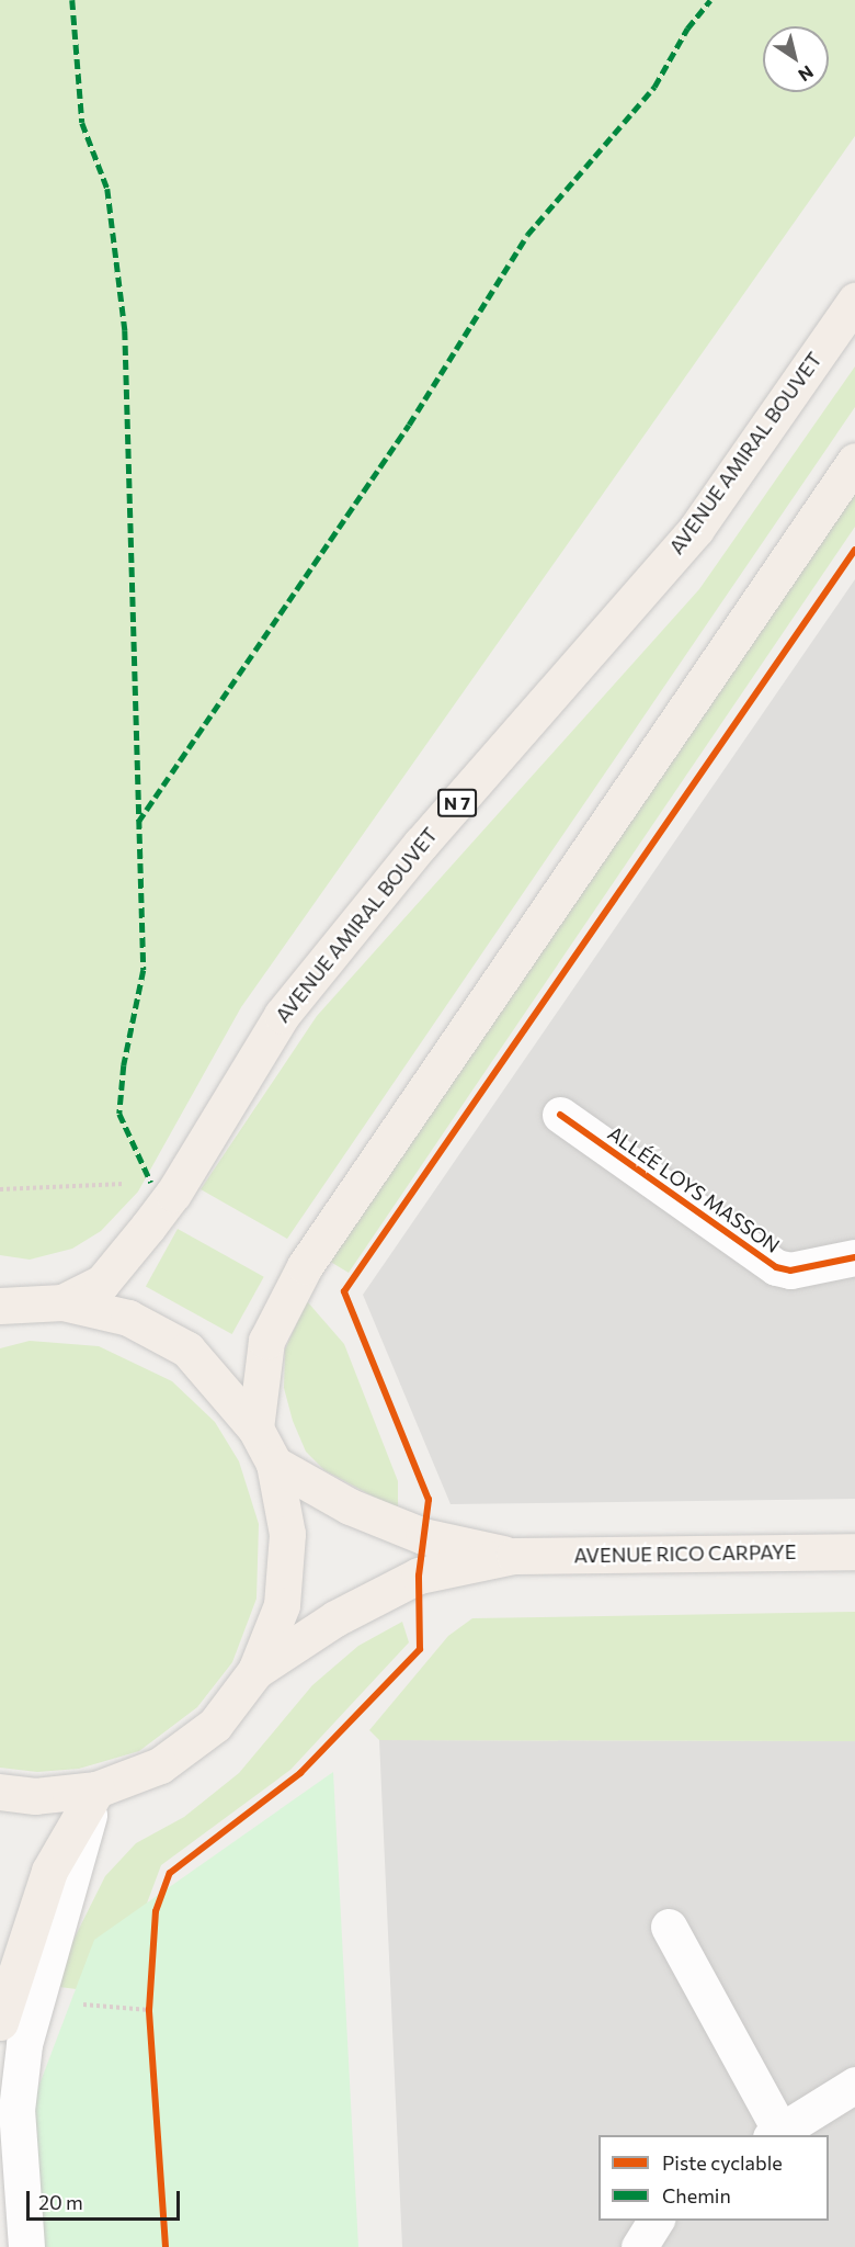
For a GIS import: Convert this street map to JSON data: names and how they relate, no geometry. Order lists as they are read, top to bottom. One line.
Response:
{"streets":{"main road":["AVENUE AMIRAL BOUVET","N 7","AVENUE RICO CARPAYE"],"street":["ALLÉE LOYS MASSON"]},"legend":["Piste cyclable","Chemin"],"scale_bar":"20 m","north":"bottom right"}
